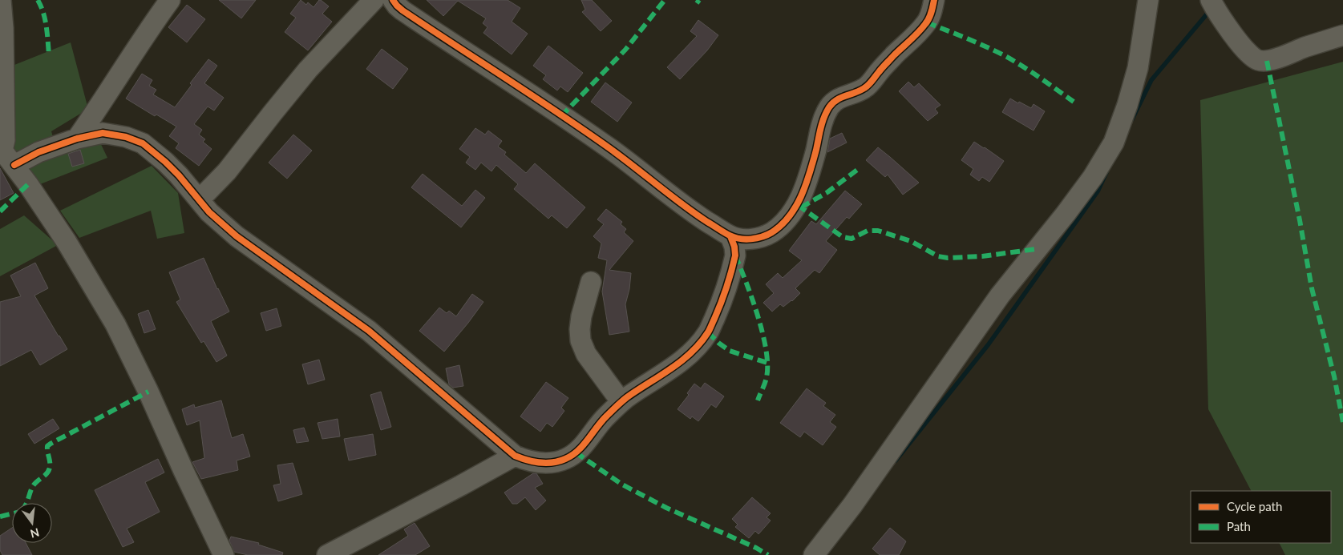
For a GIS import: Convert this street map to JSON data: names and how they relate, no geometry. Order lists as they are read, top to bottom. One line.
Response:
{"legend":["Cycle path","Path"],"north":"bottom"}
